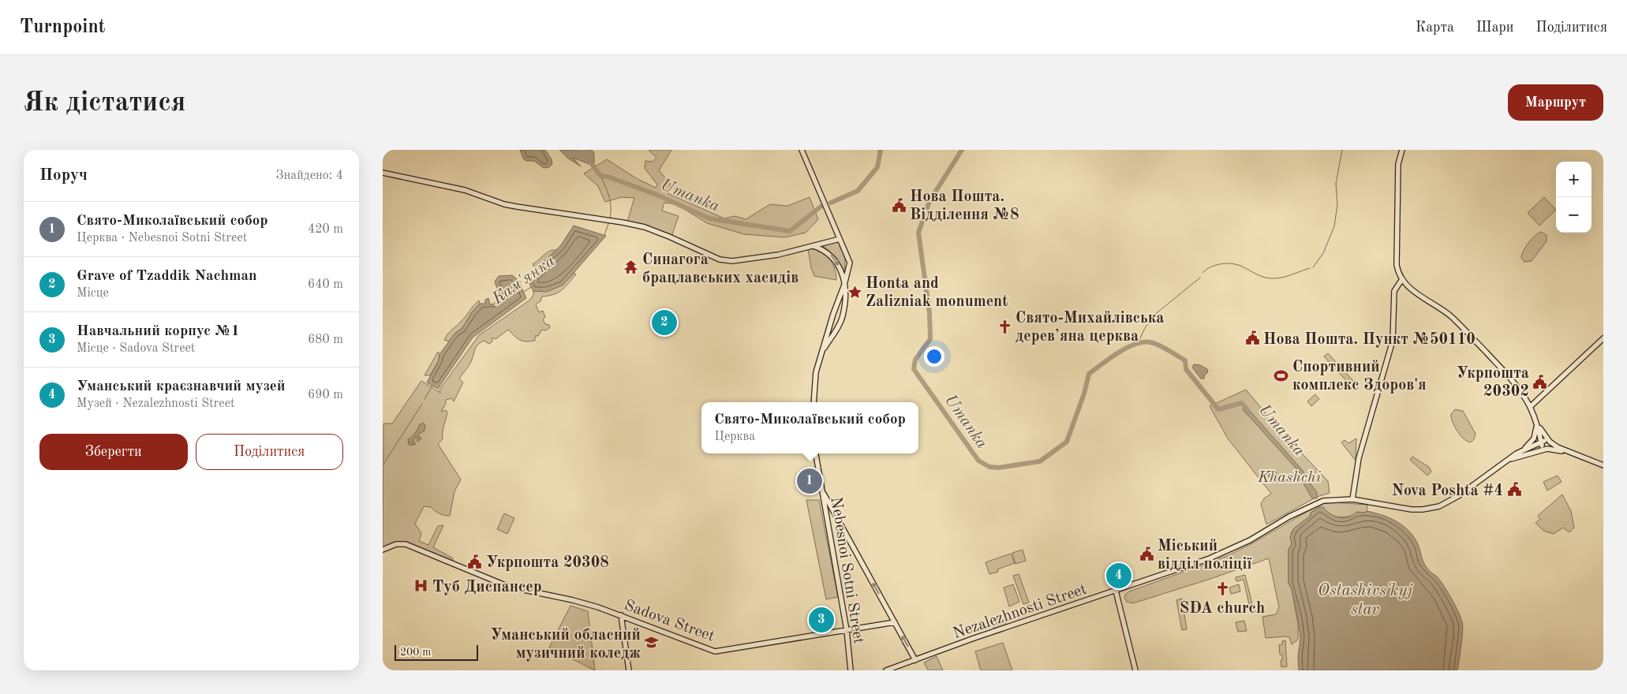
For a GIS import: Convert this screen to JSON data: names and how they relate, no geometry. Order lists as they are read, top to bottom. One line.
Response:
{"streets":{"main road":["Nebesnoi Sotni Street","Nezalezhnosti Street","Sadova Street"]},"crossings":[["Nebesnoi Sotni Street","Sadova Street"]],"water":["Umanka","Кам'янка","Ostashivs'kyj stav"],"parks":["Khashchi"],"places":{"public building":["Нова Пошта. Відділення №8","Нова Пошта. Пункт №50110","Укрпошта 20302","Nova Poshta #4","Міський відділ поліції","Укрпошта 20308"],"temple":["Синагога брацлавських хасидів"],"place":["Honta and Zalizniak monument"],"church":["Свято-Михайлівська деревʼяна церква","SDA church"],"sports":["Спортивний комплекс Здоров'я"],"hospital":["Туб Диспансер"],"school or university":["Уманський обласний музичний коледж"]},"scale_bar":"200 m","page":{"header":"Turnpoint","nav":["Карта","Шари","Поділитися"],"buttons":["Маршрут",["Зберегти","Поділитися"]],"title":"Як дістатися","heading":["Поруч","Знайдено: 4"],"map_buttons":["+","−"],"list":[{"mark":"1","name":"Свято-Миколаївський собор","note":"Церква · Nebesnoi Sotni Street","value":"420 m"},{"mark":"2","name":"Grave of Tzaddik Nachman","note":"Місце","value":"640 m"},{"mark":"3","name":"Навчальний корпус №1","note":"Місце · Sadova Street","value":"680 m"},{"mark":"4","name":"Уманський краєзнавчий музей","note":"Музей · Nezalezhnosti Street","value":"690 m"}],"pins":["2","1","4","3"],"popup":["Свято-Миколаївський собор","Церква"],"scale":"200 m"}}
